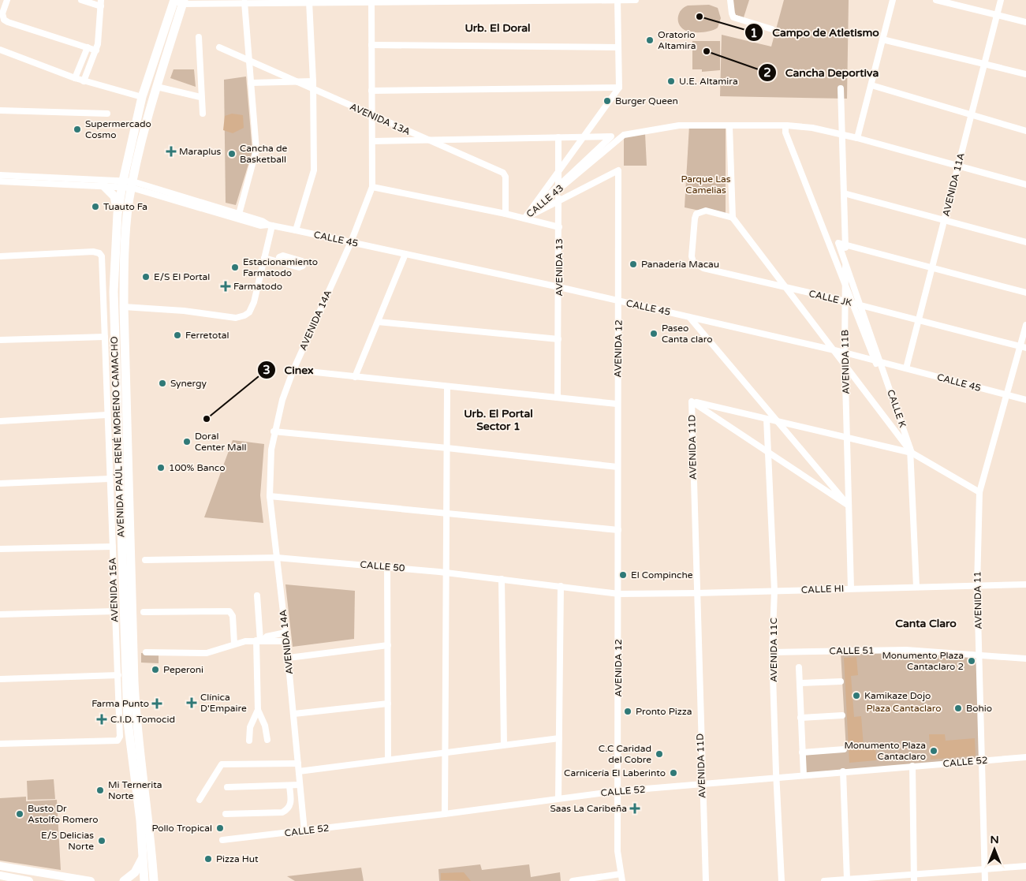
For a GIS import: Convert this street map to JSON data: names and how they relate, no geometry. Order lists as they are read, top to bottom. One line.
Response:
{"streets":{"main road":["AVENIDA PAÚL RENÉ MORENO CAMACHO"],"street":["AVENIDA 13A","AVENIDA 11A","CALLE 43","CALLE 45","AVENIDA 13","CALLE JK","AVENIDA 14A","AVENIDA 12","AVENIDA 11B","CALLE K","AVENIDA 11D","CALLE 50","CALLE HI","AVENIDA 15A","AVENIDA 11","AVENIDA 11C","CALLE 51","CALLE 52"]},"crossings":[["AVENIDA 11A","CALLE 43"],["AVENIDA 11A","CALLE 45"],["AVENIDA 11A","CALLE JK"],["CALLE 43","AVENIDA 13"],["CALLE 43","AVENIDA 14A"],["CALLE 43","AVENIDA 12"],["CALLE 43","AVENIDA 11B"],["CALLE 45","AVENIDA 13"],["CALLE 45","AVENIDA 14A"],["CALLE 45","AVENIDA 12"],["CALLE 45","AVENIDA 11B"],["CALLE 45","AVENIDA PAÚL RENÉ MORENO CAMACHO"],["CALLE 45","AVENIDA 11"],["CALLE JK","AVENIDA 11B"],["CALLE JK","CALLE K"],["CALLE JK","AVENIDA 11"],["AVENIDA 14A","CALLE 50"],["AVENIDA 14A","CALLE 52"],["AVENIDA 12","CALLE 50"],["AVENIDA 12","CALLE HI"],["AVENIDA 12","CALLE 52"],["AVENIDA 11B","CALLE K"],["AVENIDA 11B","AVENIDA 11D"],["AVENIDA 11B","CALLE HI"],["AVENIDA 11D","CALLE HI"],["AVENIDA 11D","CALLE 52"],["CALLE 50","CALLE HI"],["CALLE HI","AVENIDA 11"],["CALLE HI","AVENIDA 11C"],["AVENIDA 11","CALLE 51"],["AVENIDA 11","CALLE 52"],["AVENIDA 11C","CALLE 51"],["AVENIDA 11C","CALLE 52"]],"districts":["Urb. El Doral","Urb. El Portal Sector 1","Canta Claro"],"parks":["Parque Las Camelias","Plaza Cantaclaro"],"places":{"other":["Campo de Atletismo","Oratorio Altamira","Cancha Deportiva","U.E. Altamira","Burger Queen","Supermercado Cosmo","Cancha de Basketball","Tuauto Fa","Panadería Macau","Estacionamiento Farmatodo","E/S El Portal","Paseo Canta claro","Ferretotal","Synergy","Cinex","Doral Center Mall","100% Banco","El Compinche","Monumento Plaza Cantaclaro 2","Peperoni","Kamikaze Dojo","Bohio","Pronto Pizza","Monumento Plaza Cantaclaro","C.C Caridad del Cobre","Carnicería El Laberinto","Mi Ternerita Norte","Busto Dr Astolfo Romero","Pollo Tropical","E/S Delicias Norte","Pizza Hut"],"health":["Maraplus","Farmatodo","Clínica D'Empaire","Farma Punto","C.I.D. Tomocid","Saas La Caribeña"]},"north":"top"}
